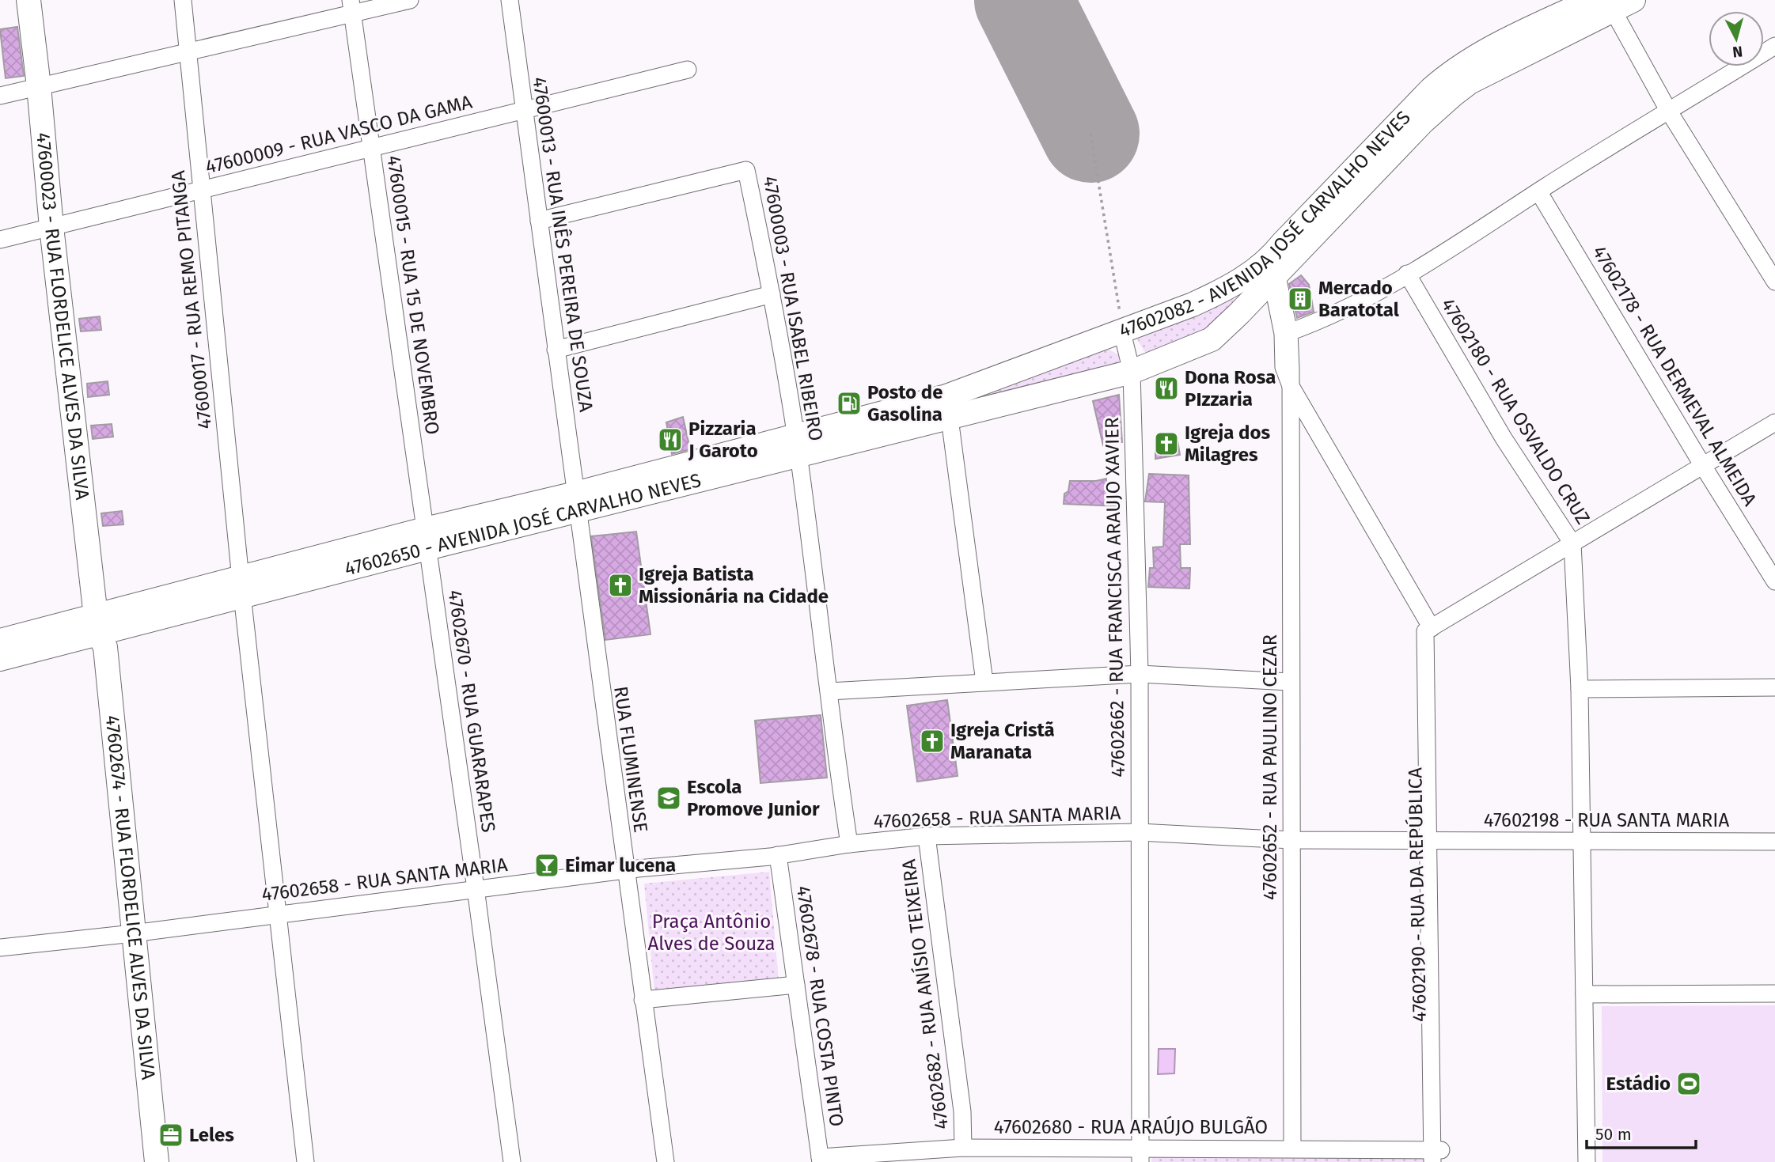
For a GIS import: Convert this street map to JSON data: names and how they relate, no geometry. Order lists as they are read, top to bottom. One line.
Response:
{"streets":{"street":["47600009 - RUA VASCO DA GAMA","47602082 - AVENIDA JOSÉ CARVALHO NEVES","47600013 - RUA INÊS PEREIRA DE SOUZA","47600015 - RUA 15 DE NOVEMBRO","47600017 - RUA REMO PITANGA","47600003 - RUA ISABEL RIBEIRO","47600023 - RUA FLORDELICE ALVES DA SILVA","47602178 - RUA DERMEVAL ALMEIDA","47602180 - RUA OSVALDO CRUZ","47602650 - AVENIDA JOSÉ CARVALHO NEVES","47602662 - RUA FRANCISCA ARAUJO XAVIER","47602670 - RUA GUARARAPES","RUA FLUMINENSE","47602652 - RUA PAULINO CEZAR","47602658 - RUA SANTA MARIA","47602198 - RUA SANTA MARIA","47602190 - RUA DA REPÚBLICA","47602674 - RUA FLORDELICE ALVES DA SILVA","47602682 - RUA ANÍSIO TEIXEIRA","47602678 - RUA COSTA PINTO","47602680 - RUA ARAÚJO BULGÃO"]},"crossings":[["47600009 - RUA VASCO DA GAMA","47600013 - RUA INÊS PEREIRA DE SOUZA"],["47600009 - RUA VASCO DA GAMA","47600015 - RUA 15 DE NOVEMBRO"],["47600009 - RUA VASCO DA GAMA","47600017 - RUA REMO PITANGA"],["47600009 - RUA VASCO DA GAMA","47600023 - RUA FLORDELICE ALVES DA SILVA"],["47602082 - AVENIDA JOSÉ CARVALHO NEVES","47600003 - RUA ISABEL RIBEIRO"],["47602082 - AVENIDA JOSÉ CARVALHO NEVES","47602650 - AVENIDA JOSÉ CARVALHO NEVES"],["47602082 - AVENIDA JOSÉ CARVALHO NEVES","47602662 - RUA FRANCISCA ARAUJO XAVIER"],["47602082 - AVENIDA JOSÉ CARVALHO NEVES","47602652 - RUA PAULINO CEZAR"],["47600013 - RUA INÊS PEREIRA DE SOUZA","47600003 - RUA ISABEL RIBEIRO"],["47600013 - RUA INÊS PEREIRA DE SOUZA","47602650 - AVENIDA JOSÉ CARVALHO NEVES"],["47600013 - RUA INÊS PEREIRA DE SOUZA","RUA FLUMINENSE"],["47600015 - RUA 15 DE NOVEMBRO","47602650 - AVENIDA JOSÉ CARVALHO NEVES"],["47600015 - RUA 15 DE NOVEMBRO","47602670 - RUA GUARARAPES"],["47600017 - RUA REMO PITANGA","47602650 - AVENIDA JOSÉ CARVALHO NEVES"],["47600017 - RUA REMO PITANGA","47602658 - RUA SANTA MARIA"],["47600003 - RUA ISABEL RIBEIRO","47602650 - AVENIDA JOSÉ CARVALHO NEVES"],["47600003 - RUA ISABEL RIBEIRO","47602658 - RUA SANTA MARIA"],["47600023 - RUA FLORDELICE ALVES DA SILVA","47602650 - AVENIDA JOSÉ CARVALHO NEVES"],["47600023 - RUA FLORDELICE ALVES DA SILVA","47602674 - RUA FLORDELICE ALVES DA SILVA"],["47602180 - RUA OSVALDO CRUZ","47602198 - RUA SANTA MARIA"],["47602650 - AVENIDA JOSÉ CARVALHO NEVES","47602662 - RUA FRANCISCA ARAUJO XAVIER"],["47602650 - AVENIDA JOSÉ CARVALHO NEVES","47602670 - RUA GUARARAPES"],["47602650 - AVENIDA JOSÉ CARVALHO NEVES","RUA FLUMINENSE"],["47602650 - AVENIDA JOSÉ CARVALHO NEVES","47602652 - RUA PAULINO CEZAR"],["47602650 - AVENIDA JOSÉ CARVALHO NEVES","47602674 - RUA FLORDELICE ALVES DA SILVA"],["47602662 - RUA FRANCISCA ARAUJO XAVIER","47602658 - RUA SANTA MARIA"],["47602662 - RUA FRANCISCA ARAUJO XAVIER","47602680 - RUA ARAÚJO BULGÃO"],["47602670 - RUA GUARARAPES","47602658 - RUA SANTA MARIA"],["RUA FLUMINENSE","47602658 - RUA SANTA MARIA"],["47602652 - RUA PAULINO CEZAR","47602658 - RUA SANTA MARIA"],["47602652 - RUA PAULINO CEZAR","47602680 - RUA ARAÚJO BULGÃO"],["47602658 - RUA SANTA MARIA","47602198 - RUA SANTA MARIA"],["47602658 - RUA SANTA MARIA","47602190 - RUA DA REPÚBLICA"],["47602658 - RUA SANTA MARIA","47602674 - RUA FLORDELICE ALVES DA SILVA"],["47602658 - RUA SANTA MARIA","47602682 - RUA ANÍSIO TEIXEIRA"],["47602658 - RUA SANTA MARIA","47602678 - RUA COSTA PINTO"],["47602198 - RUA SANTA MARIA","47602190 - RUA DA REPÚBLICA"],["47602190 - RUA DA REPÚBLICA","47602680 - RUA ARAÚJO BULGÃO"],["47602682 - RUA ANÍSIO TEIXEIRA","47602680 - RUA ARAÚJO BULGÃO"],["47602678 - RUA COSTA PINTO","47602680 - RUA ARAÚJO BULGÃO"]],"parks":["Praça Antônio Alves de Souza"],"places":{"building":["Mercado Baratotal"],"restaurant":["Dona Rosa PIzzaria","Pizzaria J Garoto"],"fuel station":["Posto de Gasolina"],"church":["Igreja dos Milagres","Igreja Batista Missionária na Cidade","Igreja Cristã Maranata"],"school or university":["Escola Promove Junior"],"bar":["Eimar lucena"],"sports":["Estádio"],"office":["Leles"]},"scale_bar":"50 m","north":"bottom"}
